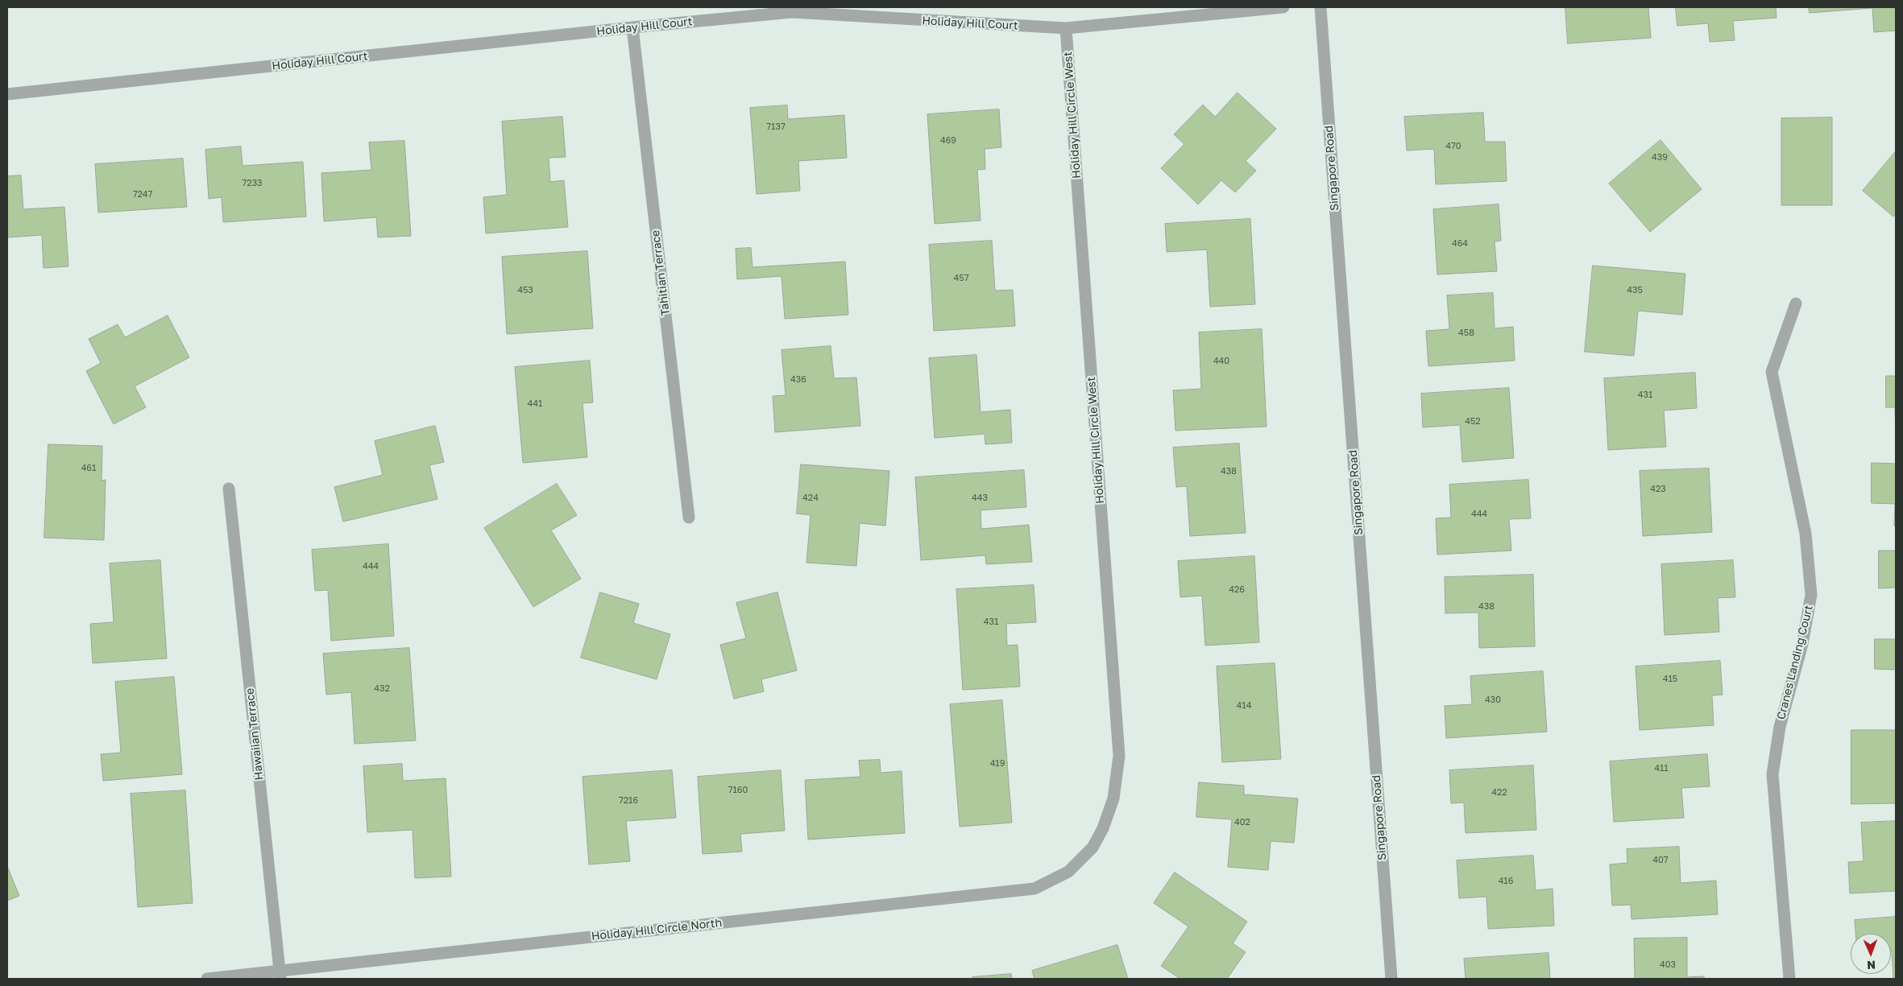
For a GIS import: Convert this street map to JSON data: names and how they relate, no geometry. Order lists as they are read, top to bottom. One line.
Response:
{"streets":{"street":["Holiday Hill Court","Holiday Hill Circle West","Singapore Road","Tahitian Terrace","Cranes Landing Court","Hawaiian Terrace","Holiday Hill Circle North"]},"crossings":[["Holiday Hill Court","Holiday Hill Circle West"],["Holiday Hill Court","Tahitian Terrace"],["Holiday Hill Circle West","Holiday Hill Circle North"],["Hawaiian Terrace","Holiday Hill Circle North"]],"house_numbers":["7137","469","470","439","7233","7247","464","457","453","435","458","440","436","431","441","452","461","438","423","424","443","444","444","426","438","431","415","432","430","414","419","411","7160","422","7216","402","407","416","403"],"north":"bottom"}
